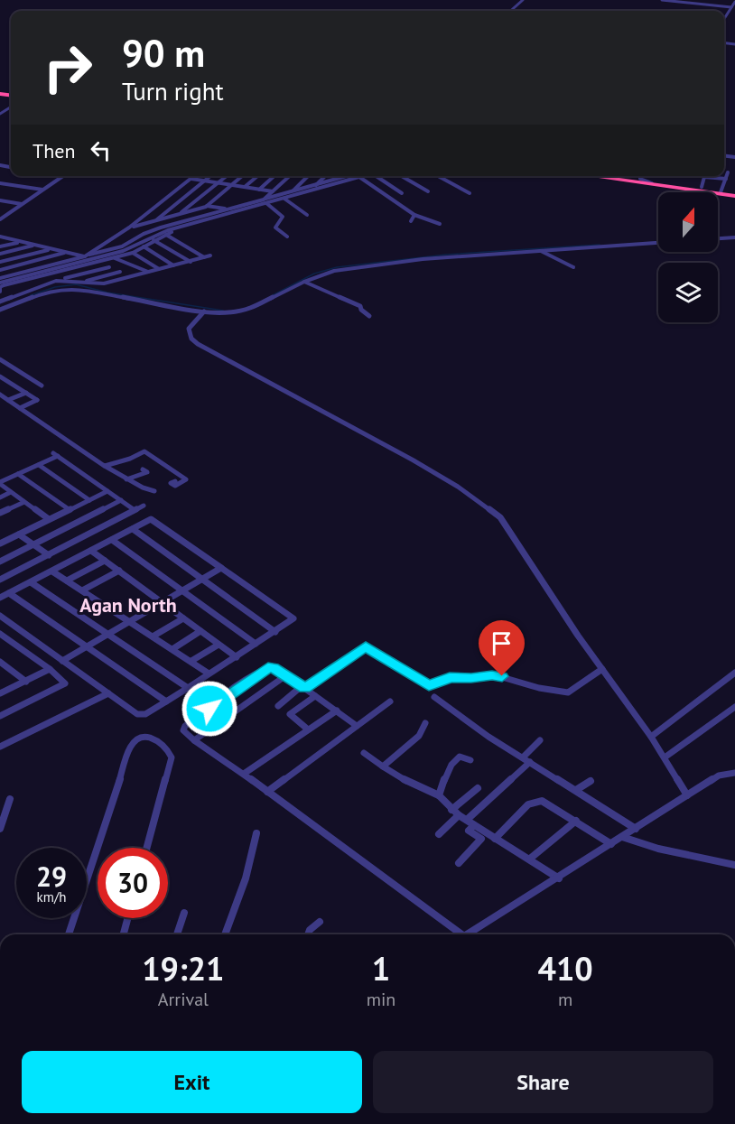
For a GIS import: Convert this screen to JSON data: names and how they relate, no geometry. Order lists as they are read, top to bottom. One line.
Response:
{"districts":["Agan North"],"north":"top","page":{"turn":["90 m","Turn right"],"then":"Then","speed":"29 km/h","limit":"30","eta":["19:21","Arrival","1","min","410","m"],"buttons":["Exit","Share"]}}
